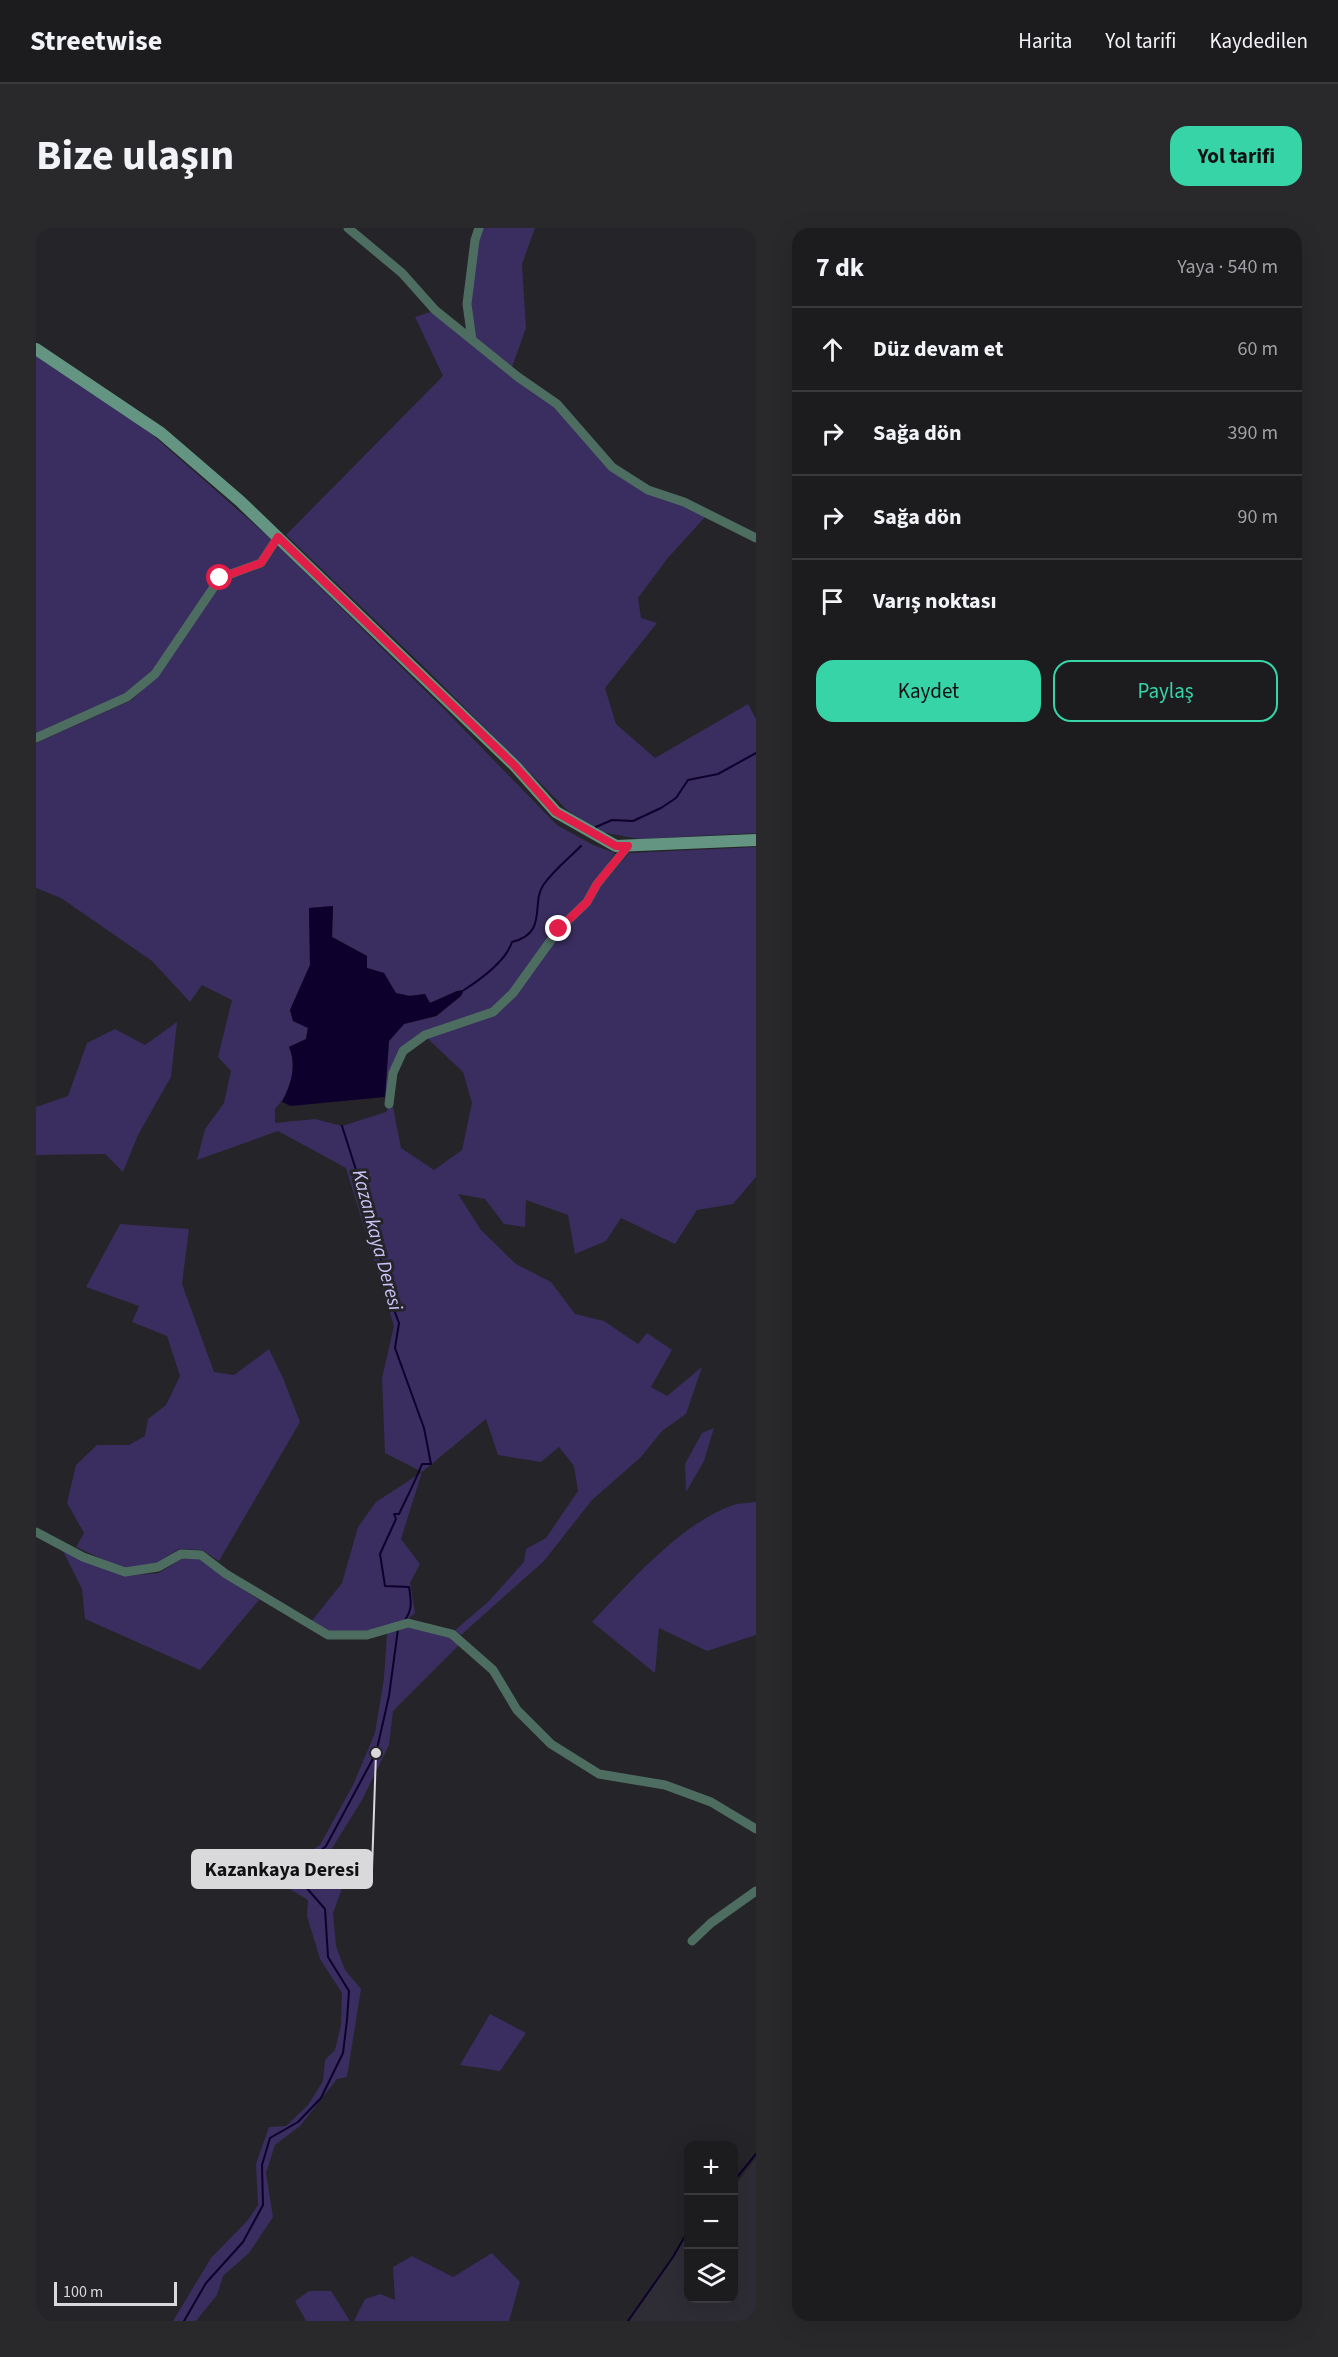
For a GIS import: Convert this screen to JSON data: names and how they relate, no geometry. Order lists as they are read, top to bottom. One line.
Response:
{"water":["Kazankaya Deresi"],"places":["Kazankaya Deresi"],"scale_bar":"100 m","page":{"header":"Streetwise","nav":["Harita","Yol tarifi","Kaydedilen"],"title":"Bize ulaşın","buttons":["Yol tarifi",["Kaydet","Paylaş"]],"heading":["7 dk","Yaya · 540 m"],"list":[["Düz devam et","60 m"],["Sağa dön","390 m"],["Sağa dön","90 m"],"Varış noktası"],"map_buttons":["+","−"],"scale":"100 m"}}
